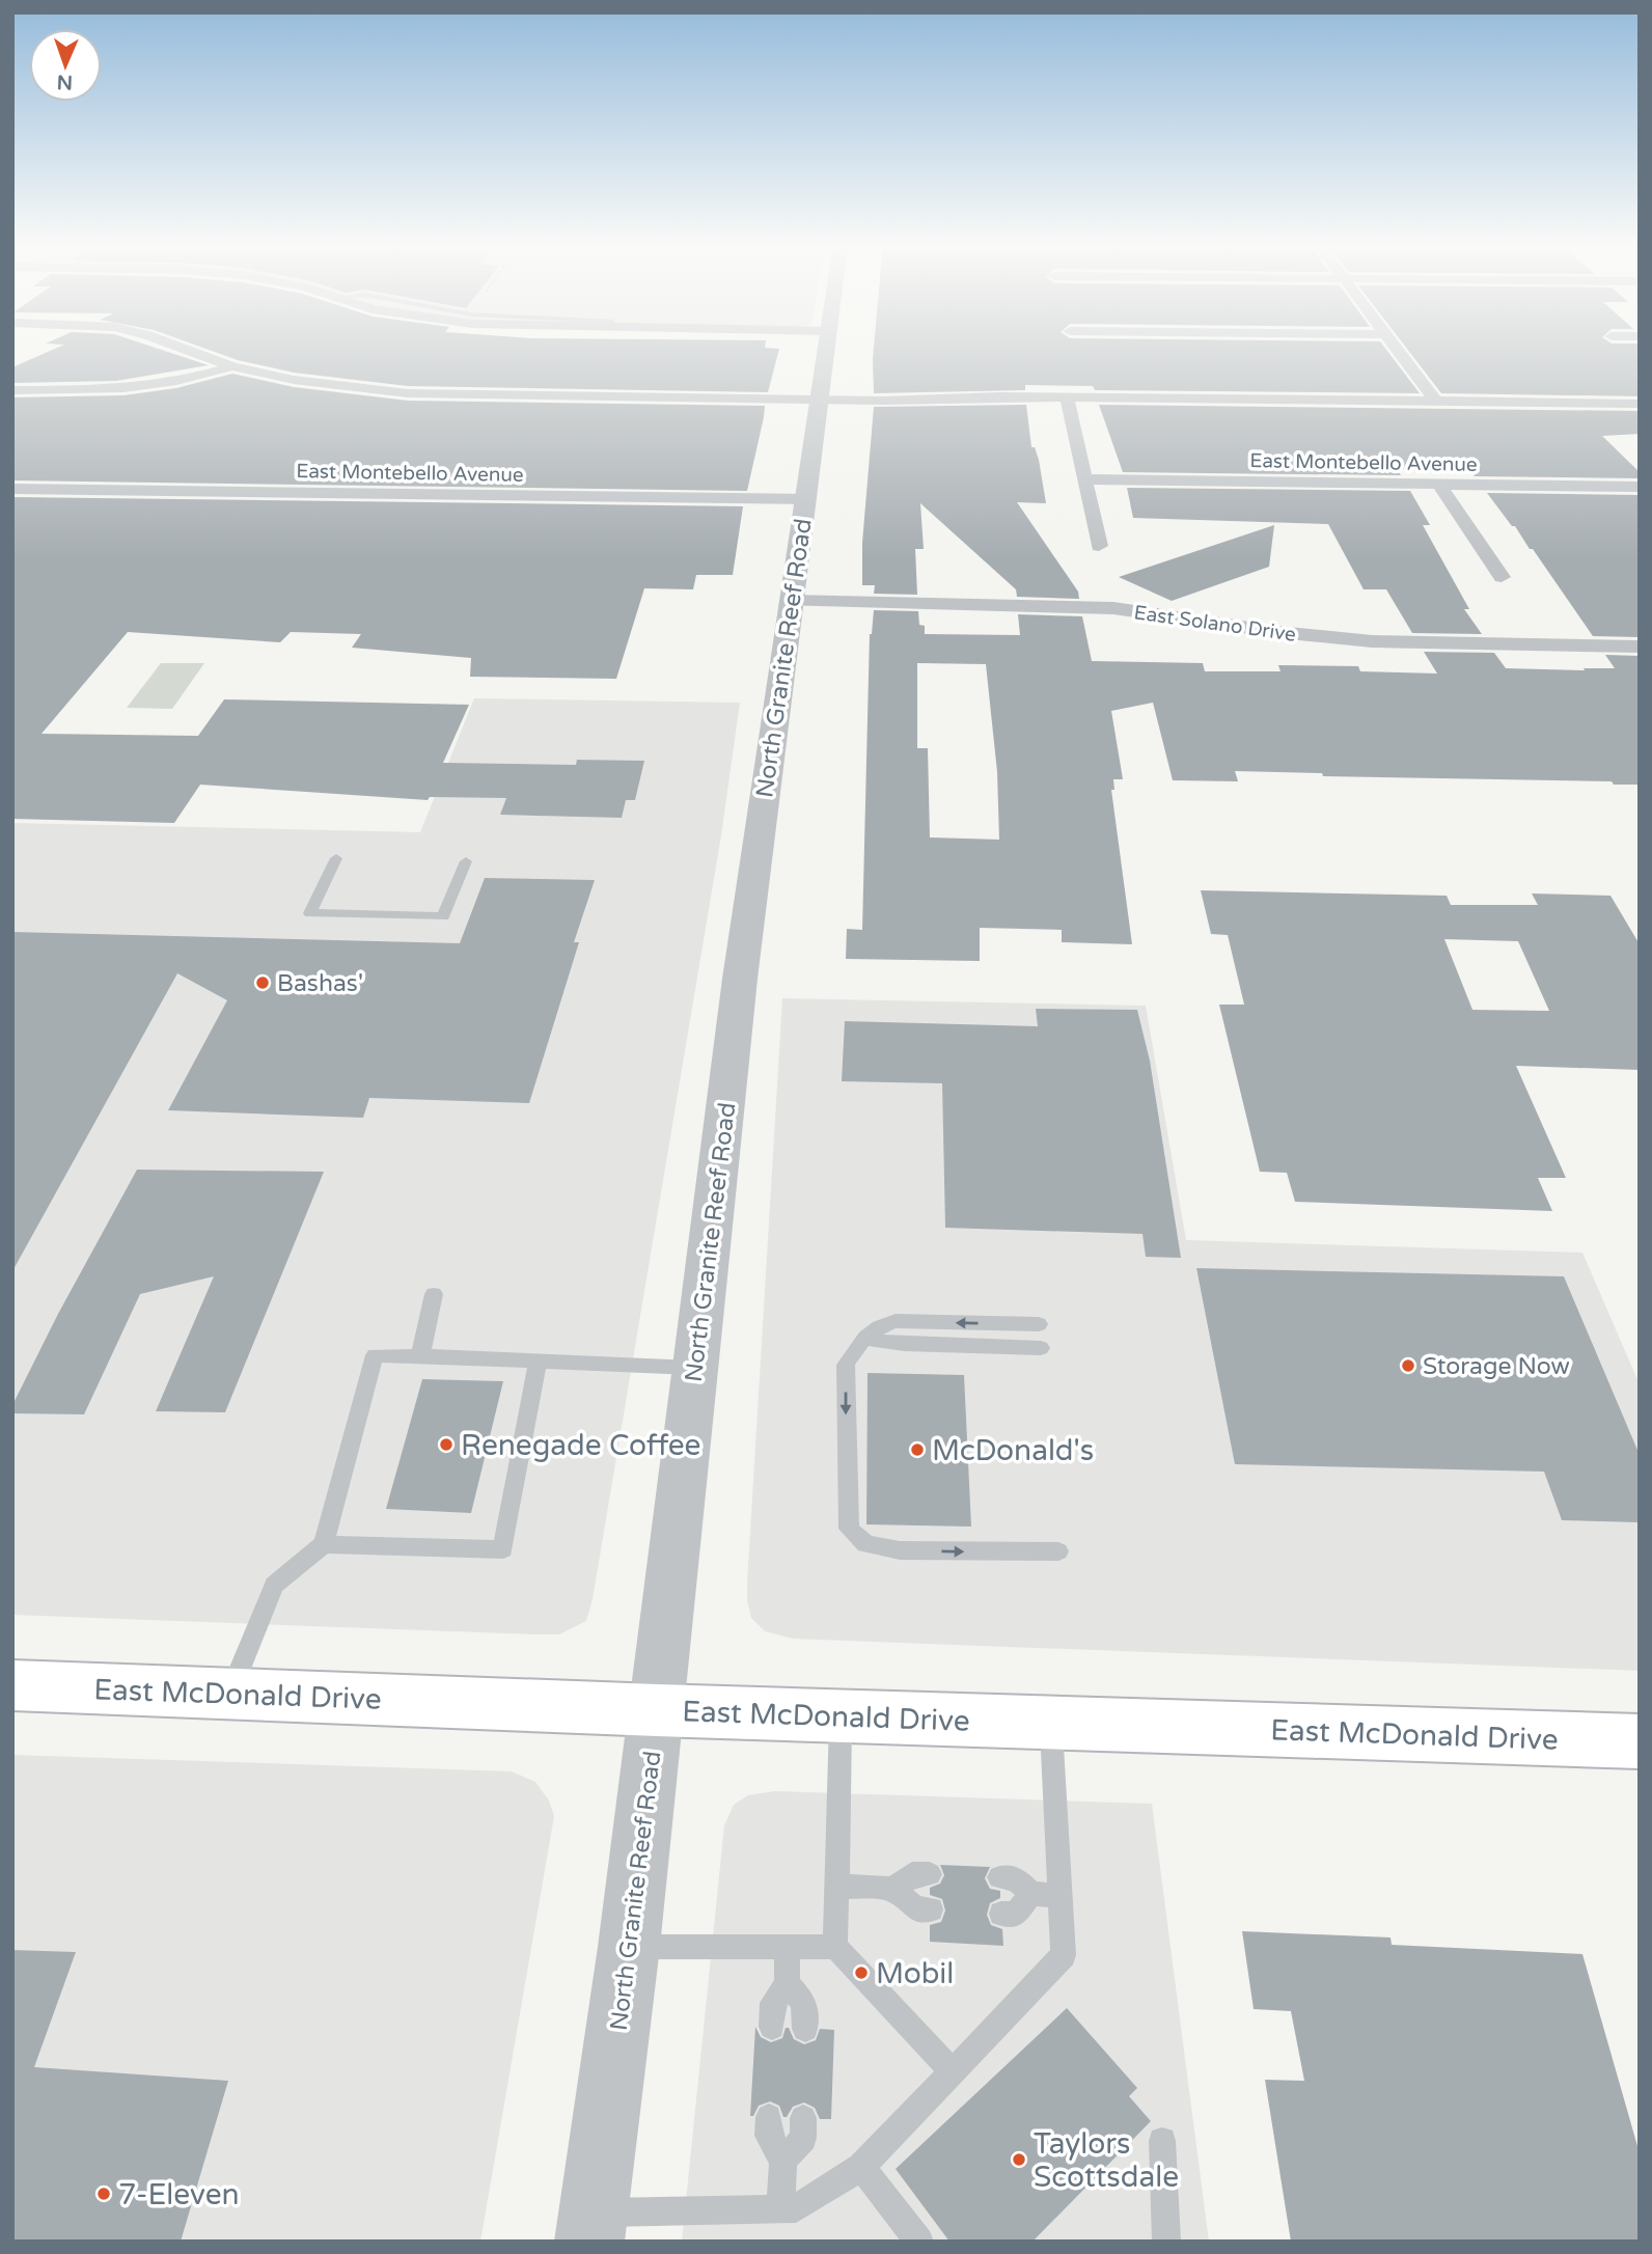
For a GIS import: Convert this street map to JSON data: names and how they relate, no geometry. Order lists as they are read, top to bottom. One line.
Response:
{"streets":{"main road":["East McDonald Drive"],"street":["East Montebello Avenue","East Solano Drive","North Granite Reef Road"]},"crossings":[["East Montebello Avenue","North Granite Reef Road"],["East Solano Drive","North Granite Reef Road"],["North Granite Reef Road","East McDonald Drive"]],"places":["Bashas'","Storage Now","Renegade Coffee","McDonald's","Mobil","Taylors Scottsdale","7-Eleven"],"north":"bottom"}
